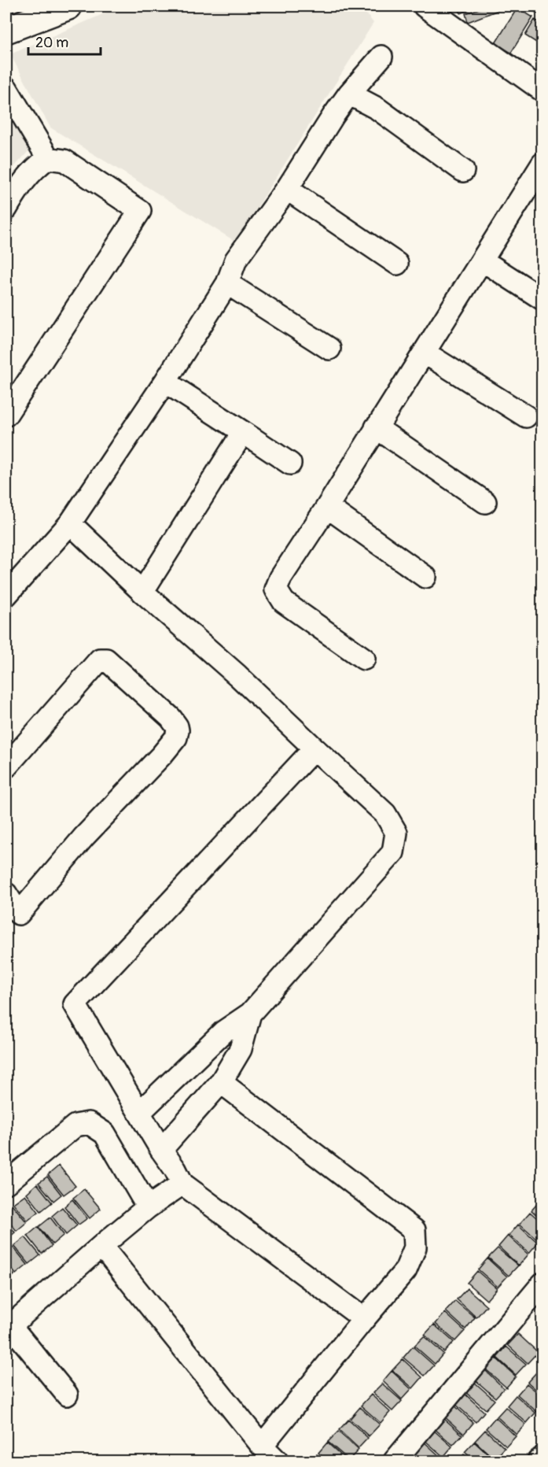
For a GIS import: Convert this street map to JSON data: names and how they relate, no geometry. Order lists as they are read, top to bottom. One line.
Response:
{"scale_bar":"20 m"}
